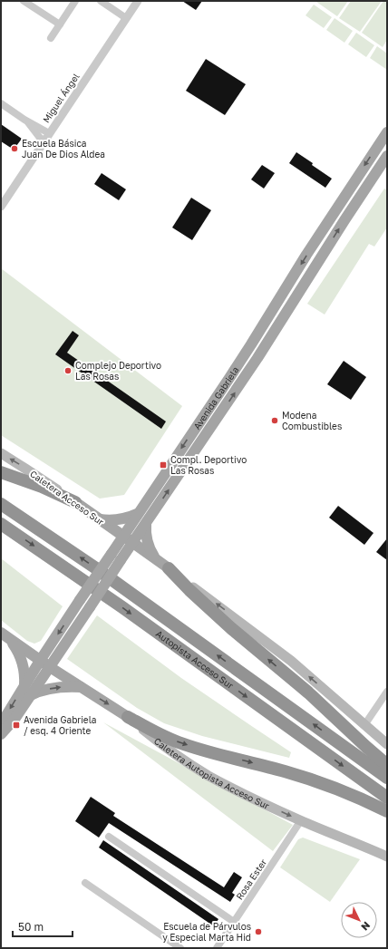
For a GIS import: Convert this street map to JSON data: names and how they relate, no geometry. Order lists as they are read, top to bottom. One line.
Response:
{"streets":{"highway":["Autopista Acceso Sur"],"main road":["Avenida Gabriela","Caletera Acceso Sur","Caletera Autopista Acceso Sur"],"street":["Miguel Ángel","Rosa Ester"]},"crossings":[["Avenida Gabriela","Caletera Acceso Sur"],["Avenida Gabriela","Caletera Autopista Acceso Sur"],["Caletera Autopista Acceso Sur","Rosa Ester"]],"one_way":["Caletera Acceso Sur","Caletera Autopista Acceso Sur"],"places":{"other":["Escuela Básica Juan De Dios Aldea","Complejo Deportivo Las Rosas","Modena Combustibles","Escuela de Párvulos y Especial Marta Hid"],"transit":["Compl. Deportivo Las Rosas","Avenida Gabriela / esq. 4 Oriente"]},"scale_bar":"50 m","north":"bottom right"}
